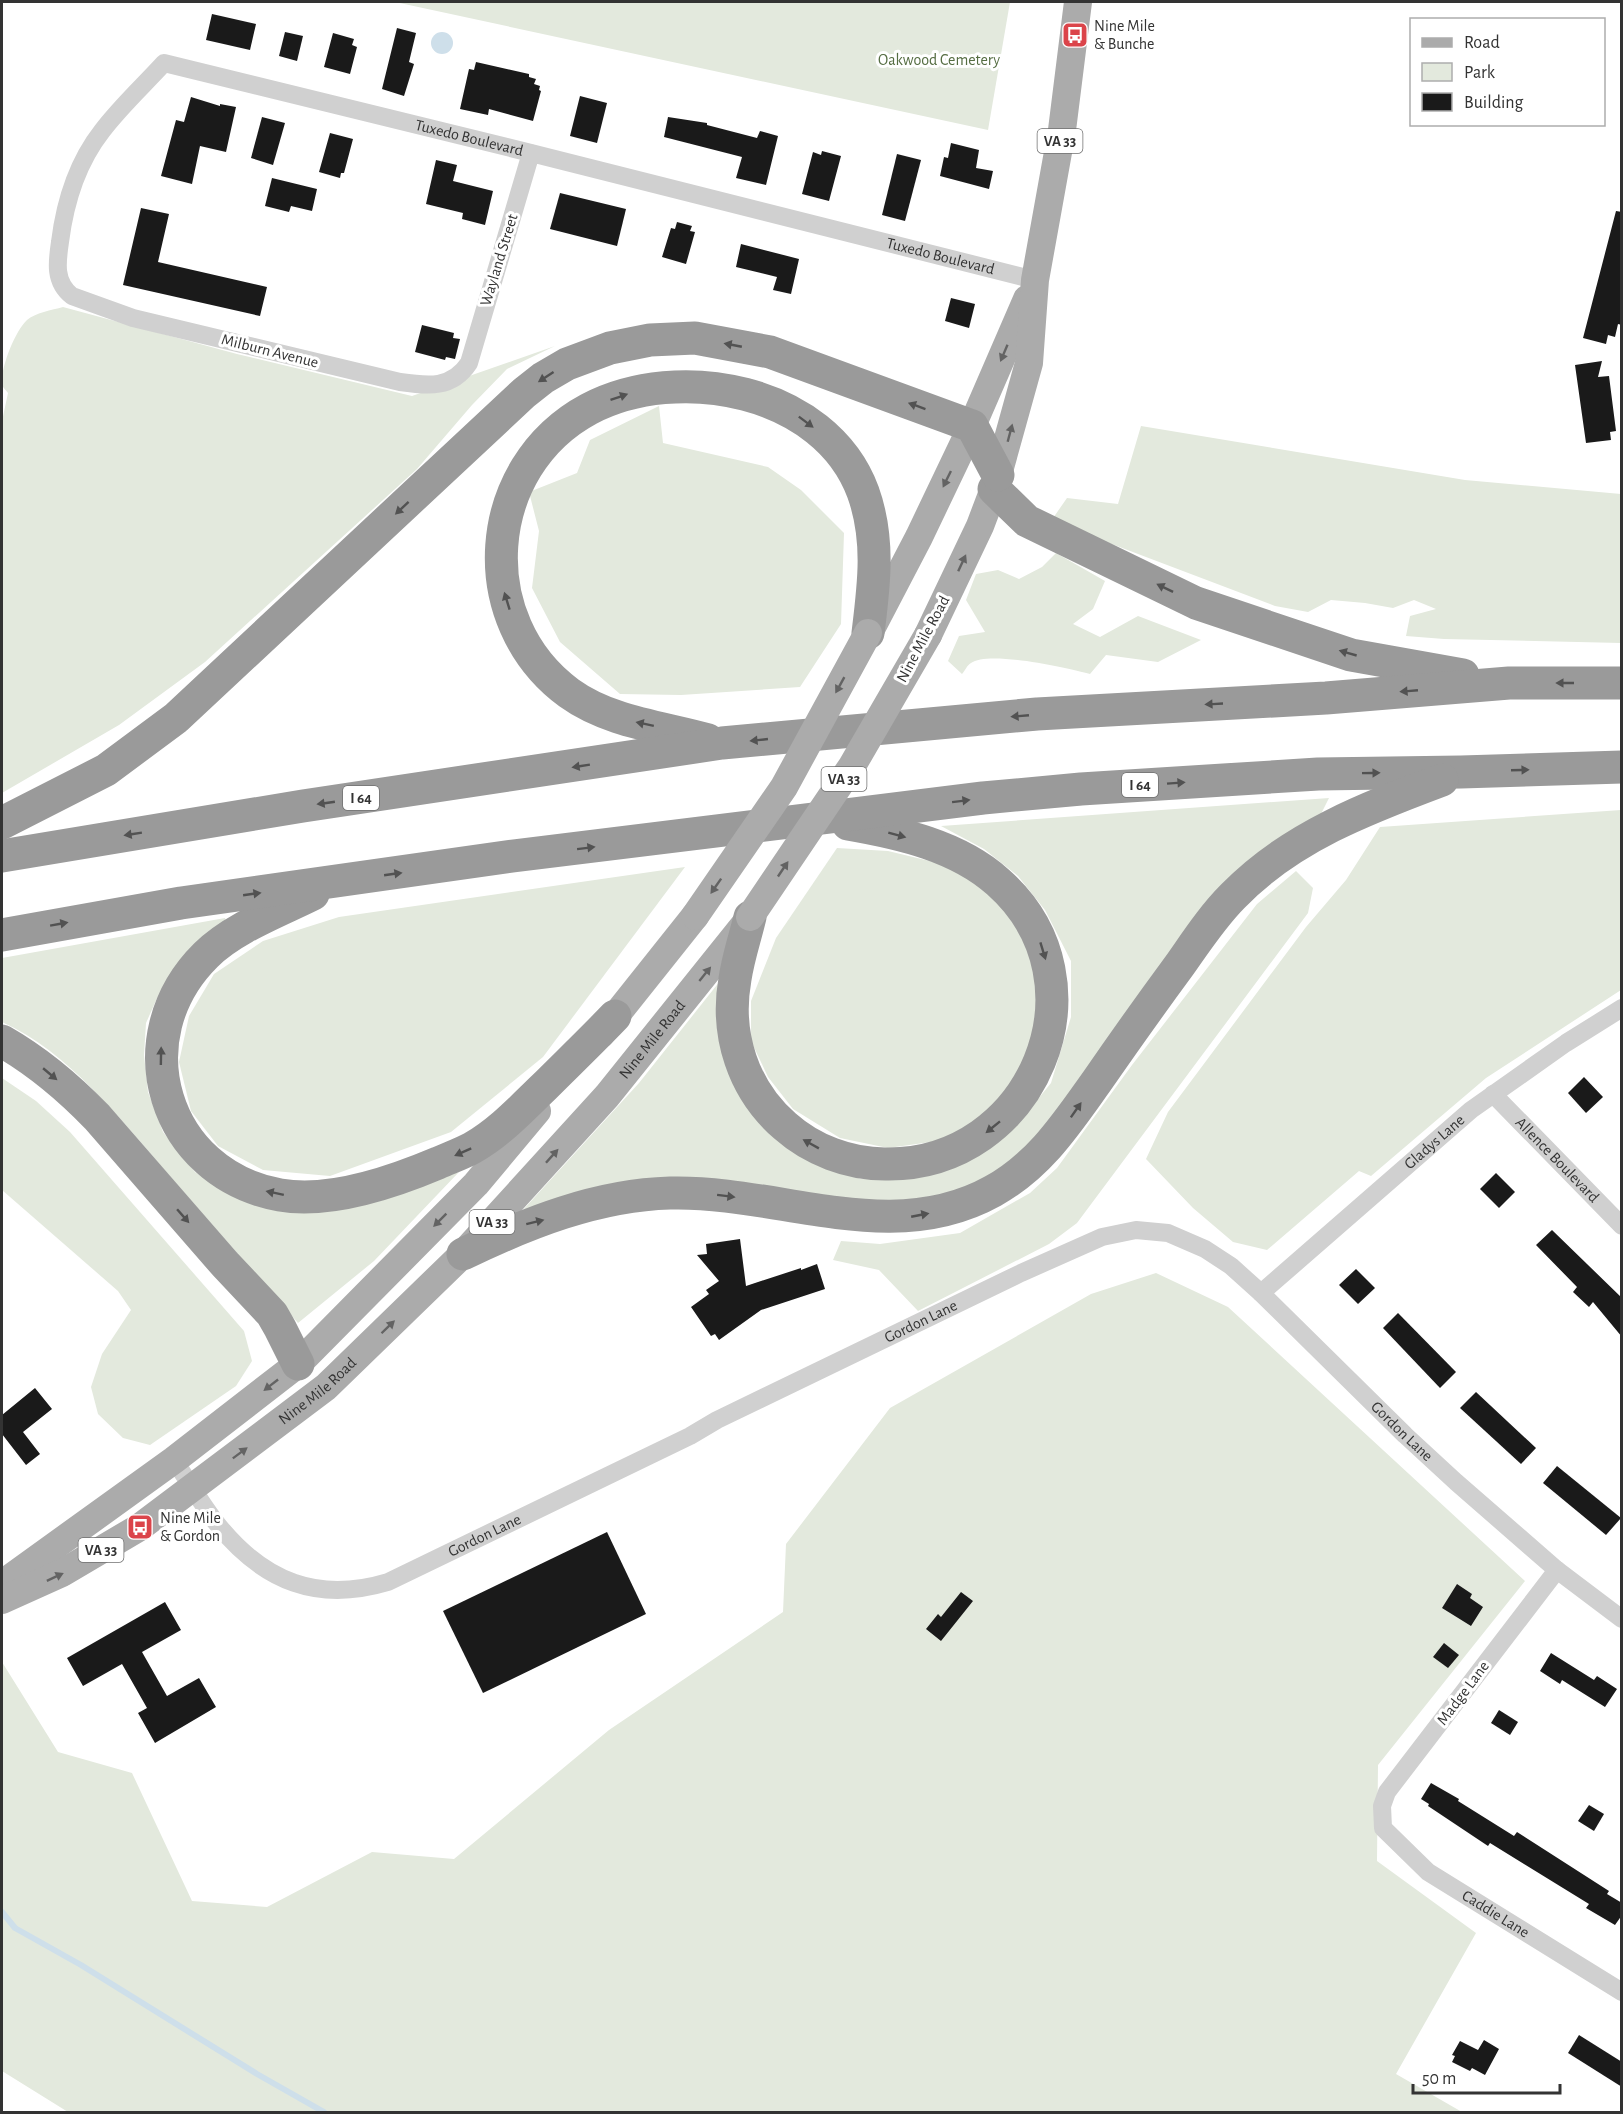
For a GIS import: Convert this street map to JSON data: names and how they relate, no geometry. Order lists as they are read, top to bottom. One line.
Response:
{"streets":{"highway":["I 64"],"main road":["VA 33","Nine Mile Road"],"street":["Tuxedo Boulevard","Wayland Street","Milburn Avenue","Gladys Lane","Allence Boulevard","Gordon Lane","Madge Lane","Caddie Lane"]},"crossings":[["Tuxedo Boulevard","Wayland Street"],["Tuxedo Boulevard","Milburn Avenue"],["Tuxedo Boulevard","Nine Mile Road"],["Wayland Street","Milburn Avenue"],["Nine Mile Road","Gordon Lane"],["Gladys Lane","Allence Boulevard"],["Gladys Lane","Gordon Lane"],["Gordon Lane","Madge Lane"],["Madge Lane","Caddie Lane"]],"parks":["Oakwood Cemetery"],"places":{"bus stop":["Nine Mile & Bunche","Nine Mile & Gordon"]},"legend":["Road","Park","Building"],"scale_bar":"50 m"}
